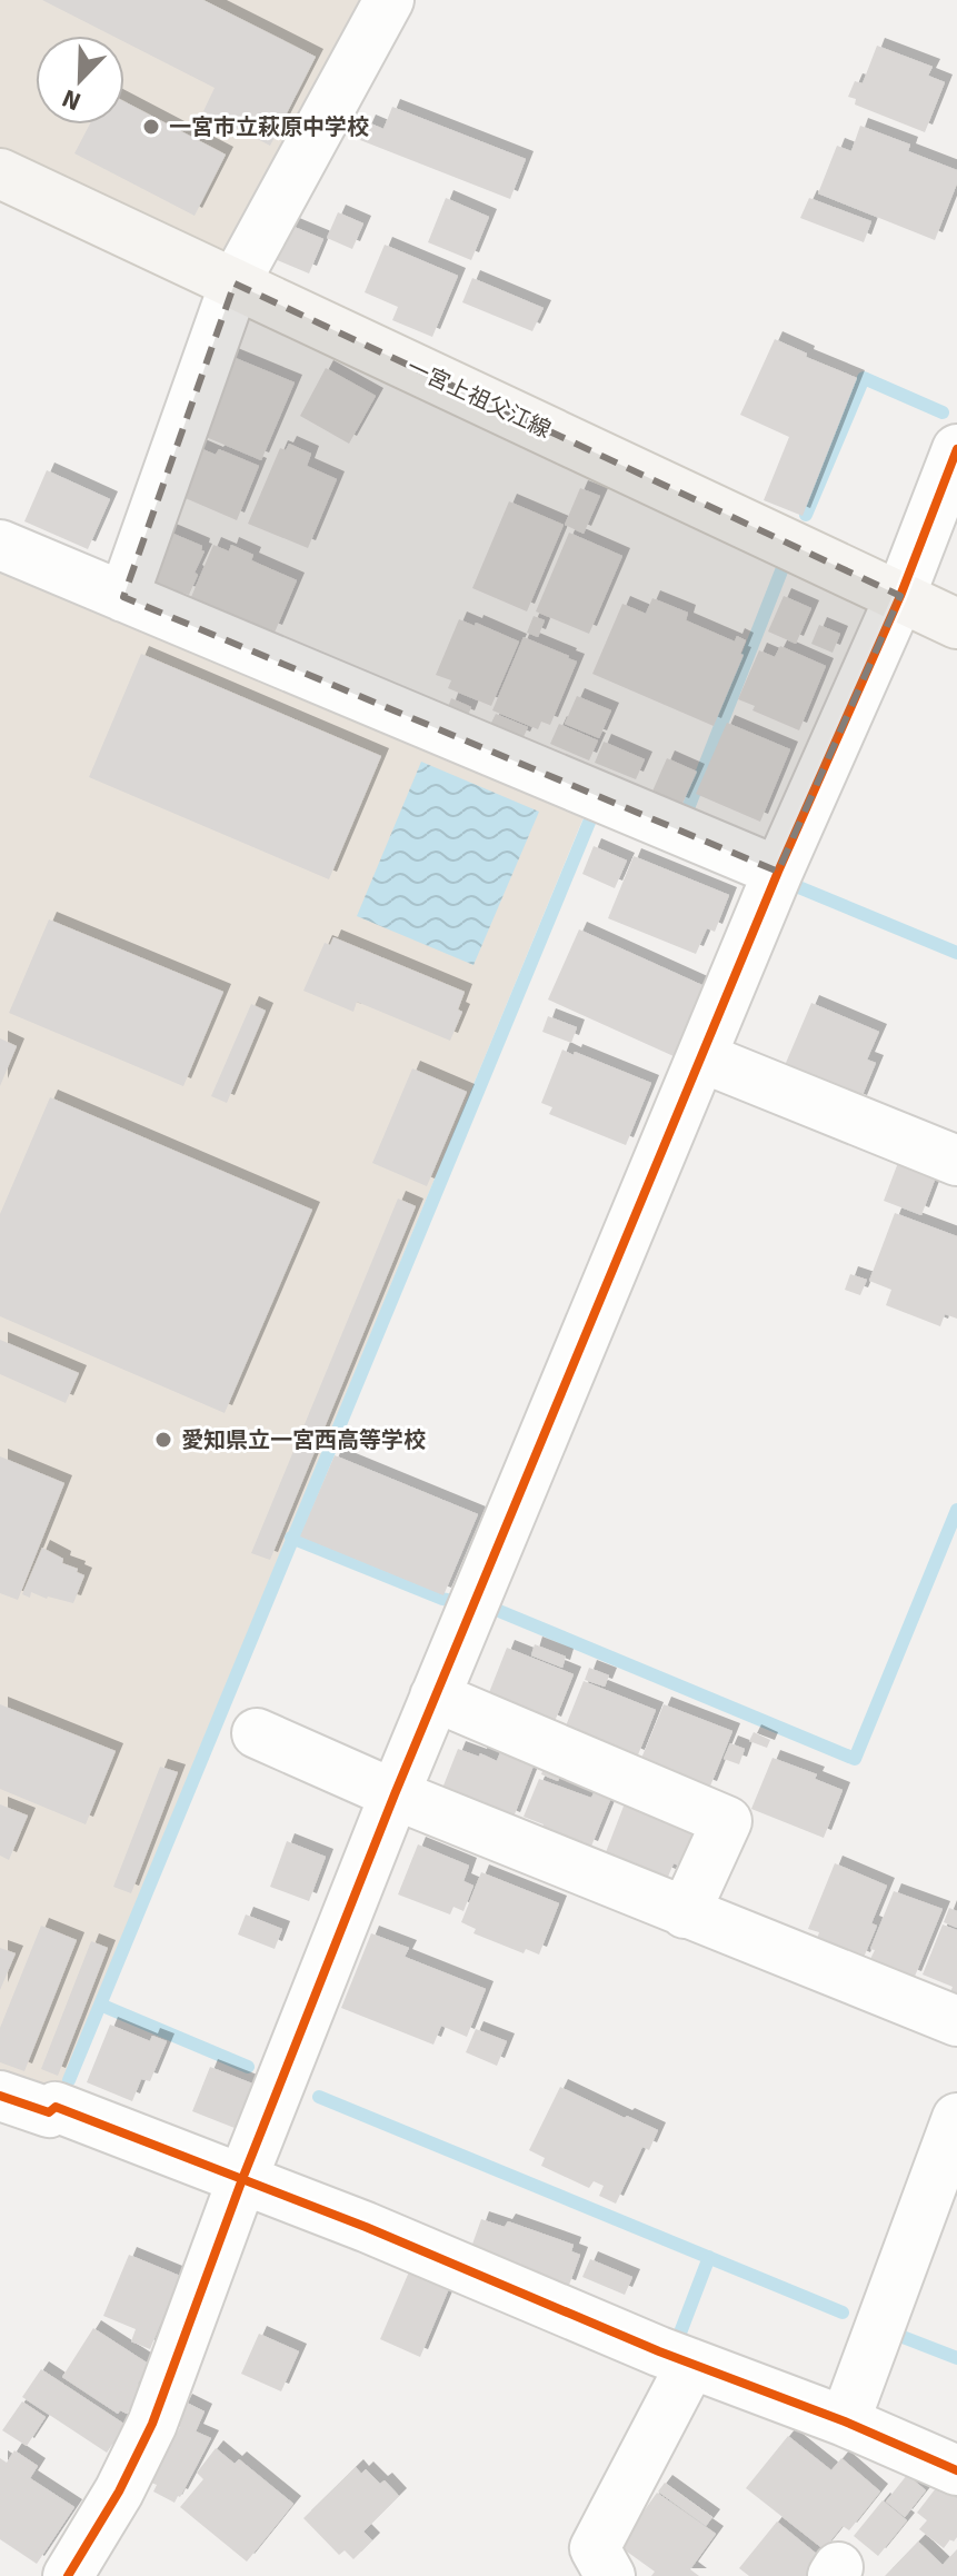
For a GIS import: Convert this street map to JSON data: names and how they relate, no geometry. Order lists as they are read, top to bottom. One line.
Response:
{"streets":{"main road":["一宮上祖父江線"]},"places":["一宮市立萩原中学校","愛知県立一宮西高等学校"],"north":"bottom left"}
